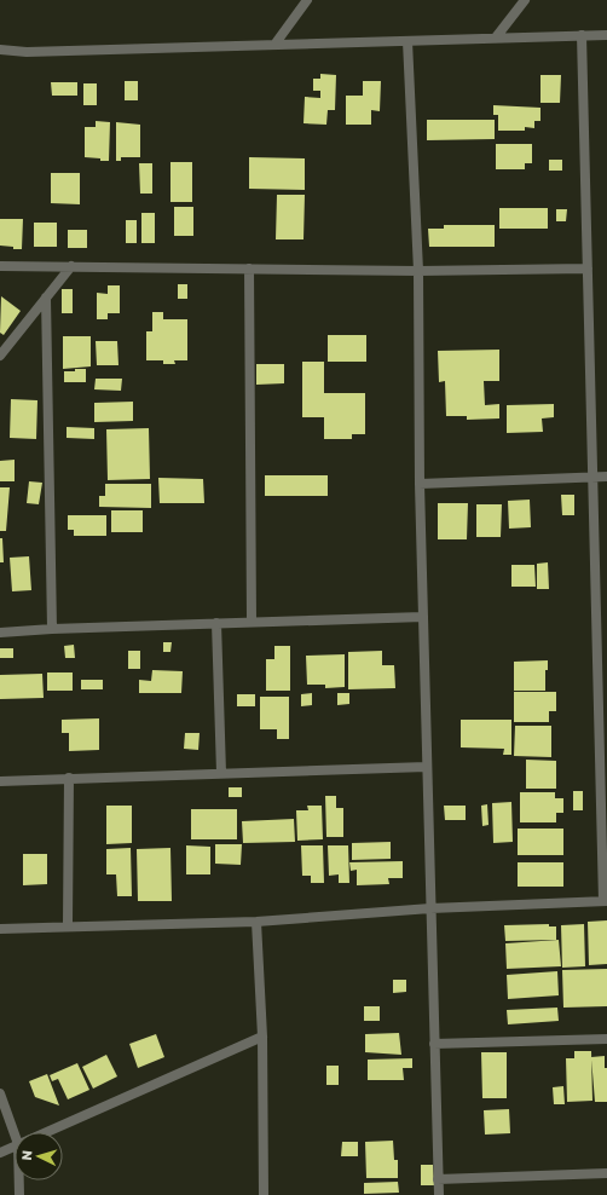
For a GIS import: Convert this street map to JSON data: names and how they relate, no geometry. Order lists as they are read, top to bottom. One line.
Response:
{"north":"left"}
